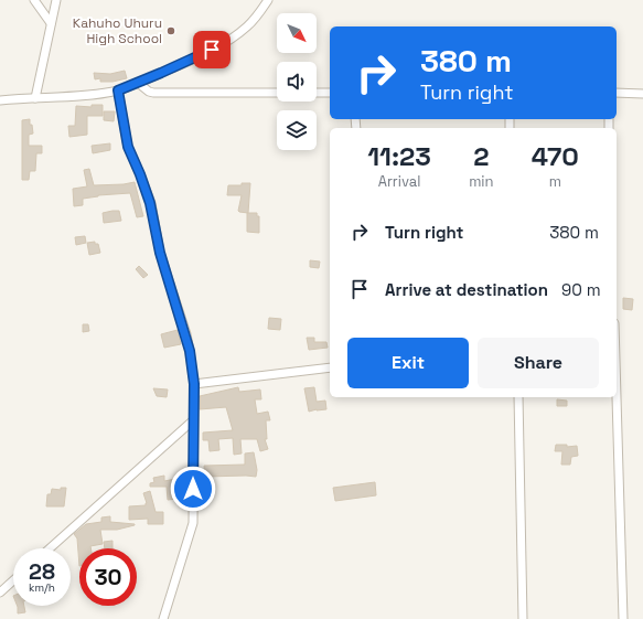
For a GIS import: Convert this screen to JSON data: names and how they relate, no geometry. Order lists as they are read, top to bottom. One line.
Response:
{"places":["Kahuho Uhuru High School"],"north":"bottom right","page":{"turn":["380 m","Turn right"],"eta":["11:23","Arrival","2","min","470","m"],"list":[{"name":"Turn right","value":"380 m"},{"name":"Arrive at destination","value":"90 m"}],"buttons":["Exit","Share"],"speed":"28 km/h","limit":"30"}}
